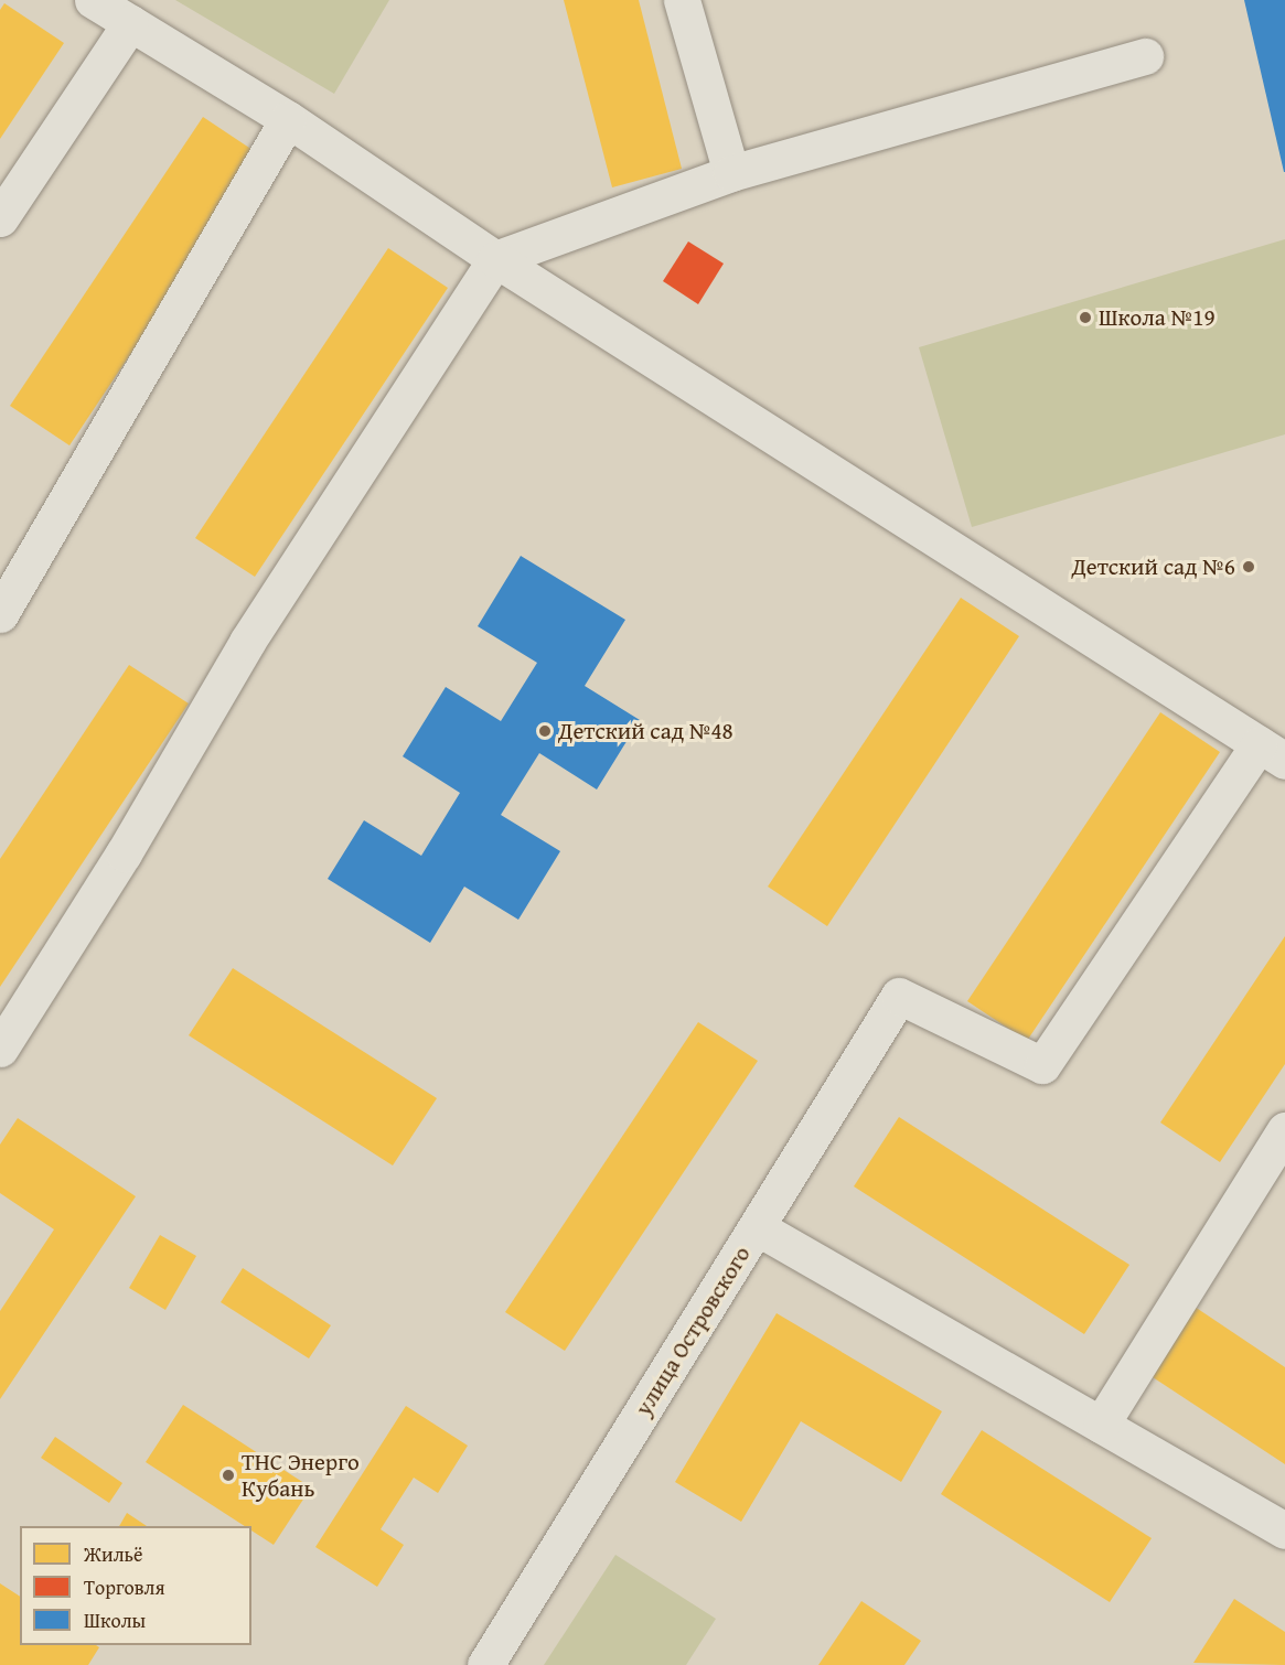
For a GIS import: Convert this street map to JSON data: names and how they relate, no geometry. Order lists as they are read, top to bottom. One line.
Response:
{"streets":{"lane":["улица Островского"]},"places":["Школа №19","Детский сад №6","Детский сад №48","ТНС Энерго Кубань"],"legend":["Жильё","Торговля","Школы"]}
